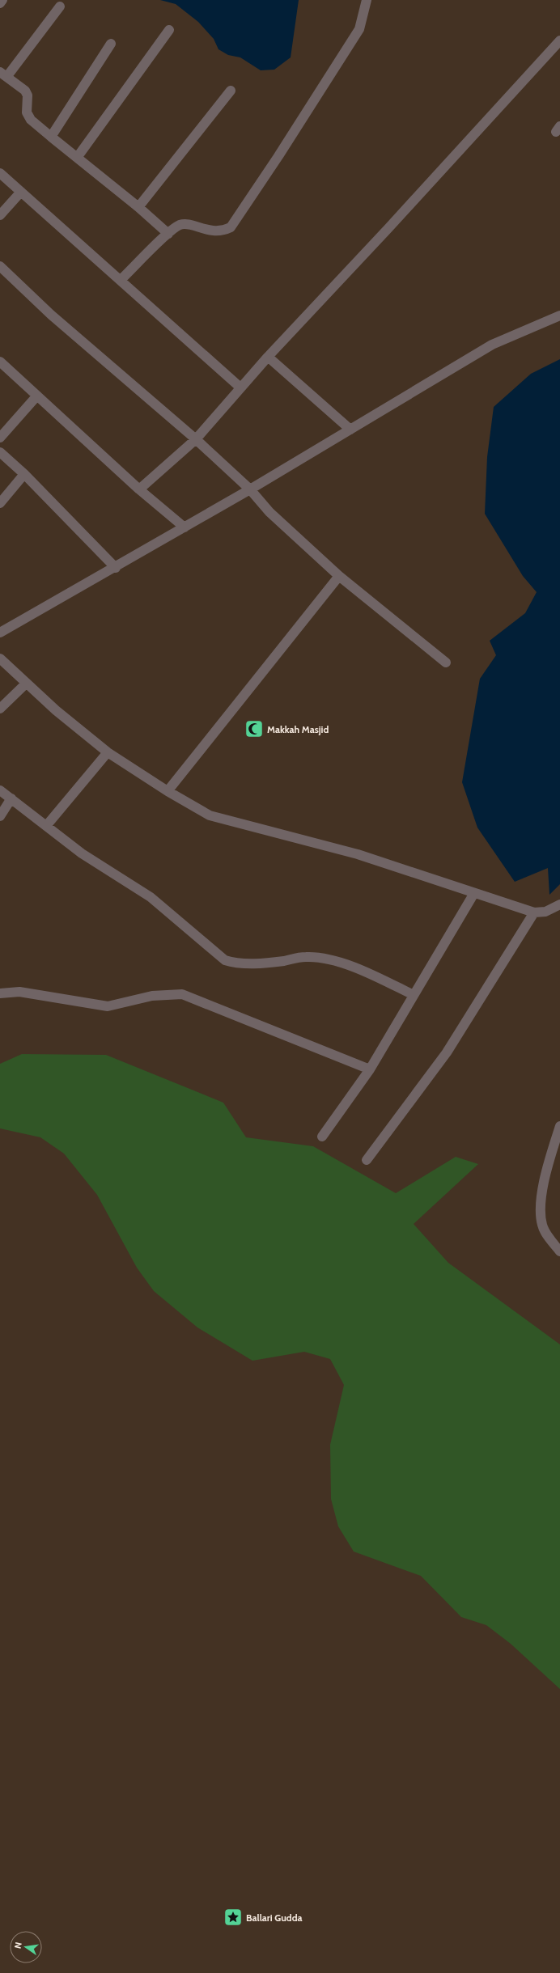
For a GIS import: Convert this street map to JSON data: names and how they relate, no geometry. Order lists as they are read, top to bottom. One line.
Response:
{"places":{"mosque":["Makkah Masjid"],"place":["Ballari Gudda"]},"north":"left"}
